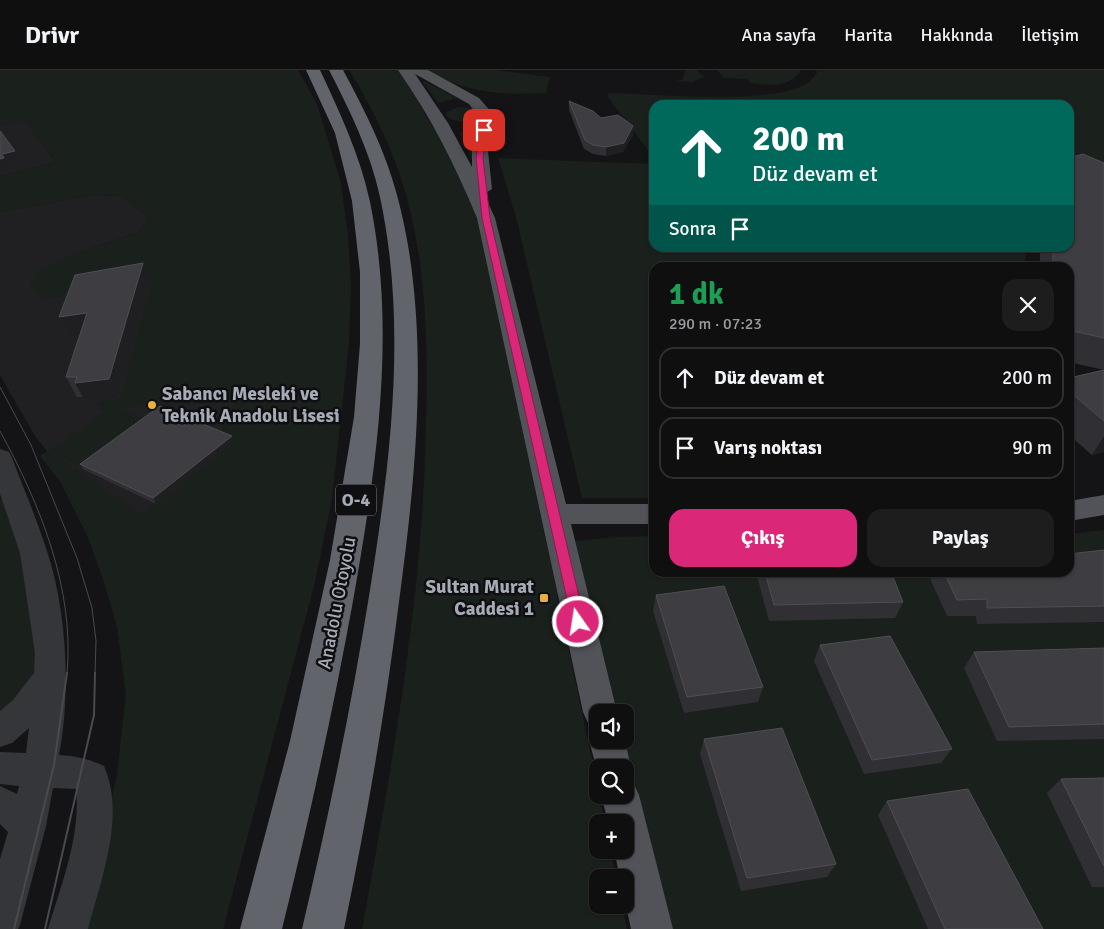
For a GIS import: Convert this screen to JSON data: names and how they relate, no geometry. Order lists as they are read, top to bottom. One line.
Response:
{"streets":{"highway":["O-4","Anadolu Otoyolu"]},"places":{"other":["Sabancı Mesleki ve Teknik Anadolu Lisesi"],"transit":["Sultan Murat Caddesi 1"]},"page":{"header":"Drivr","nav":["Ana sayfa","Harita","Hakkında","İletişim"],"turn":["200 m","Düz devam et"],"then":"Sonra","heading":["1 dk","290 m · 07:23"],"list":[{"name":"Düz devam et","value":"200 m"},{"name":"Varış noktası","value":"90 m"}],"buttons":["Çıkış","Paylaş"],"map_buttons":["+","−"]}}
